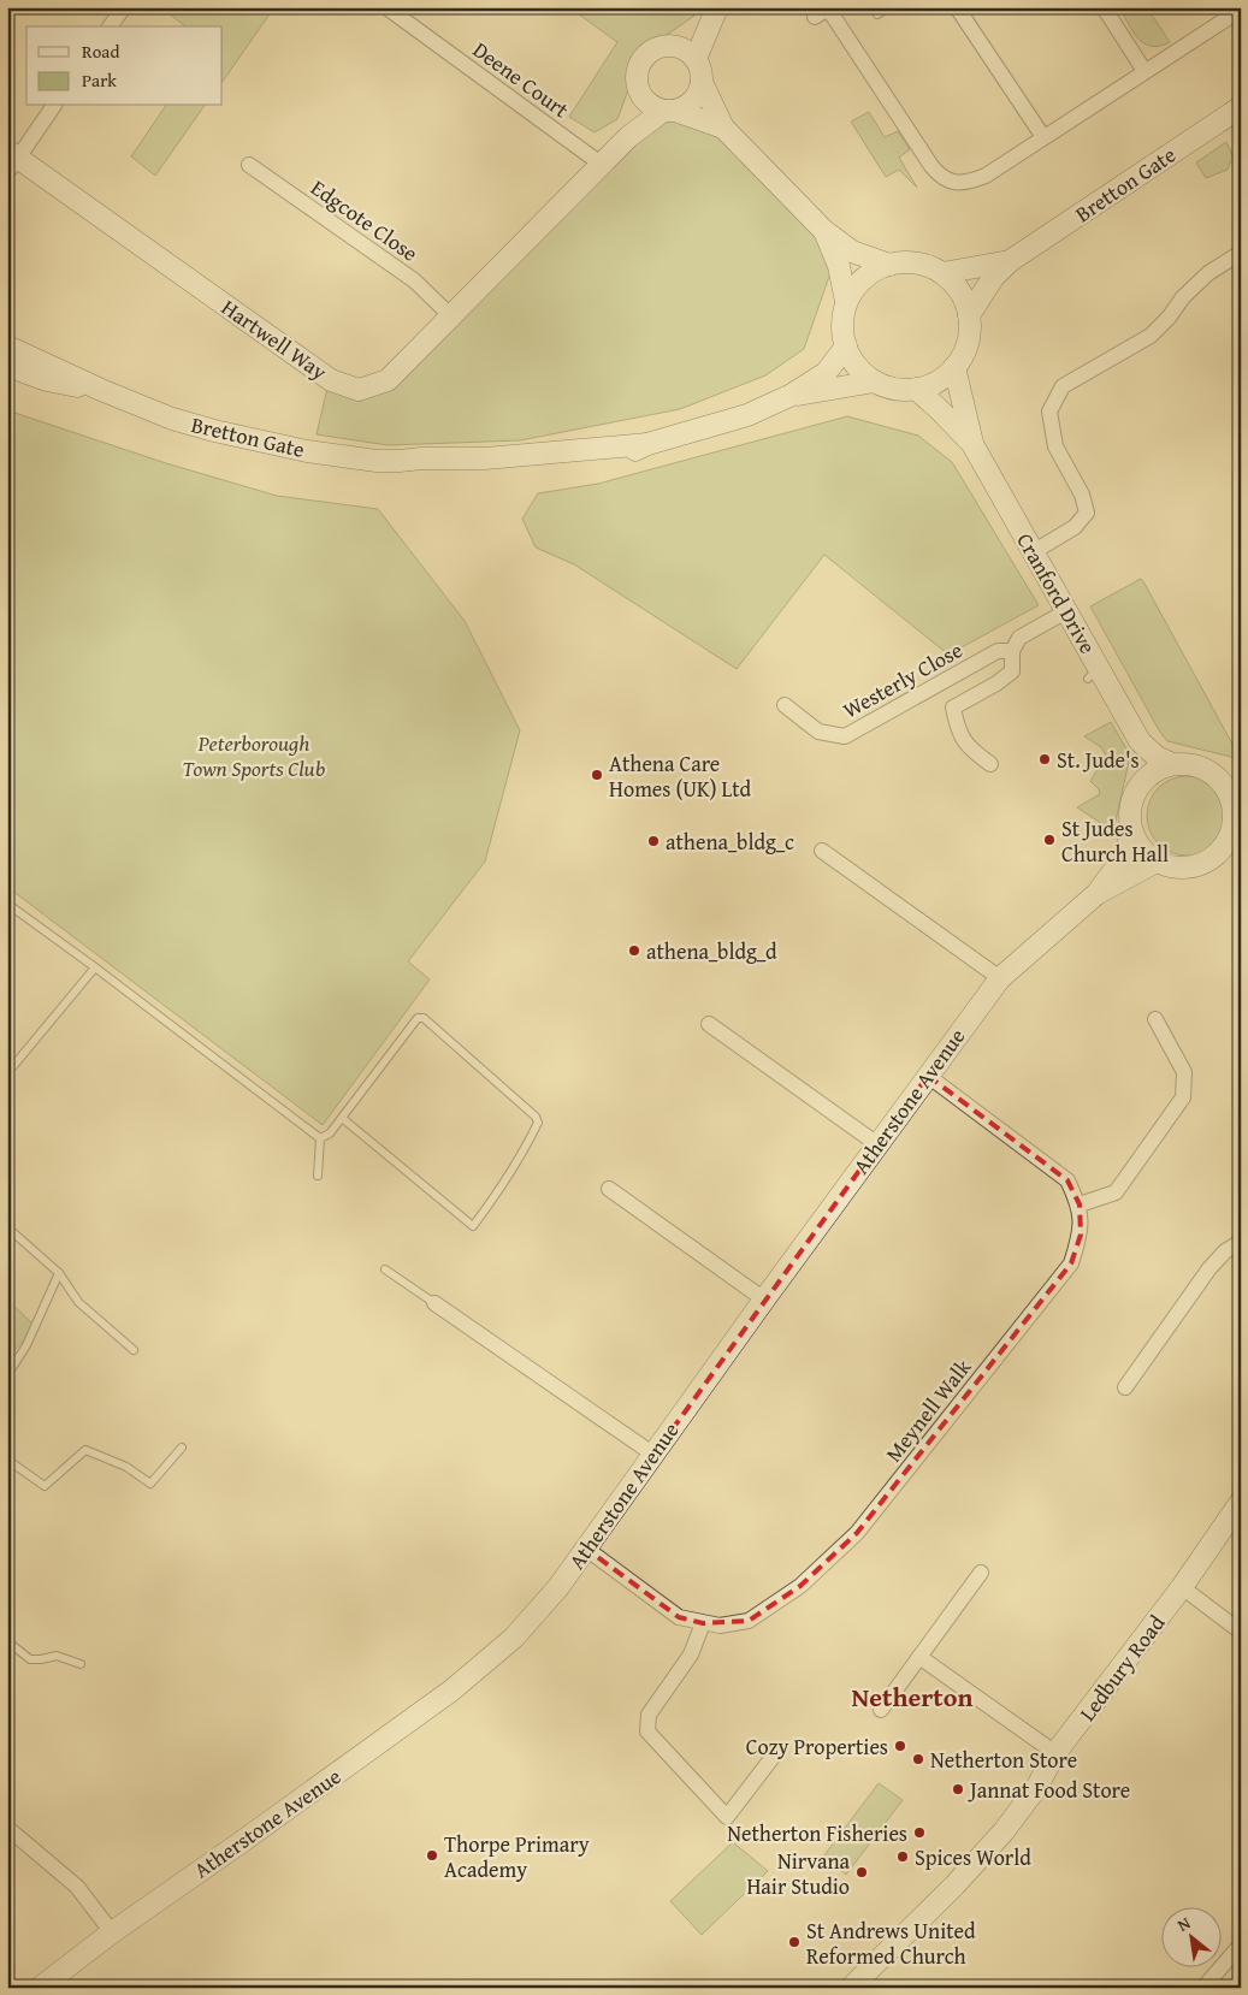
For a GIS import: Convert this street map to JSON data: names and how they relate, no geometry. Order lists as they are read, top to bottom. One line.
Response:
{"streets":{"street":["Deene Court","Bretton Gate","Edgcote Close","Hartwell Way","Cranford Drive","Westerly Close","Atherstone Avenue","Meynell Walk","Ledbury Road"]},"crossings":[["Deene Court","Hartwell Way"],["Bretton Gate","Cranford Drive"],["Edgcote Close","Hartwell Way"],["Cranford Drive","Atherstone Avenue"],["Atherstone Avenue","Meynell Walk"]],"districts":["Netherton"],"parks":["Peterborough Town Sports Club"],"places":["St. Jude's","Athena Care Homes (UK) Ltd","St Judes Church Hall","athena_bldg_c","athena_bldg_d","Cozy Properties","Netherton Store","Jannat Food Store","Netherton Fisheries","Thorpe Primary Academy","Spices World","Nirvana Hair Studio","St Andrews United Reformed Church"],"legend":["Road","Park"],"north":"top left"}
